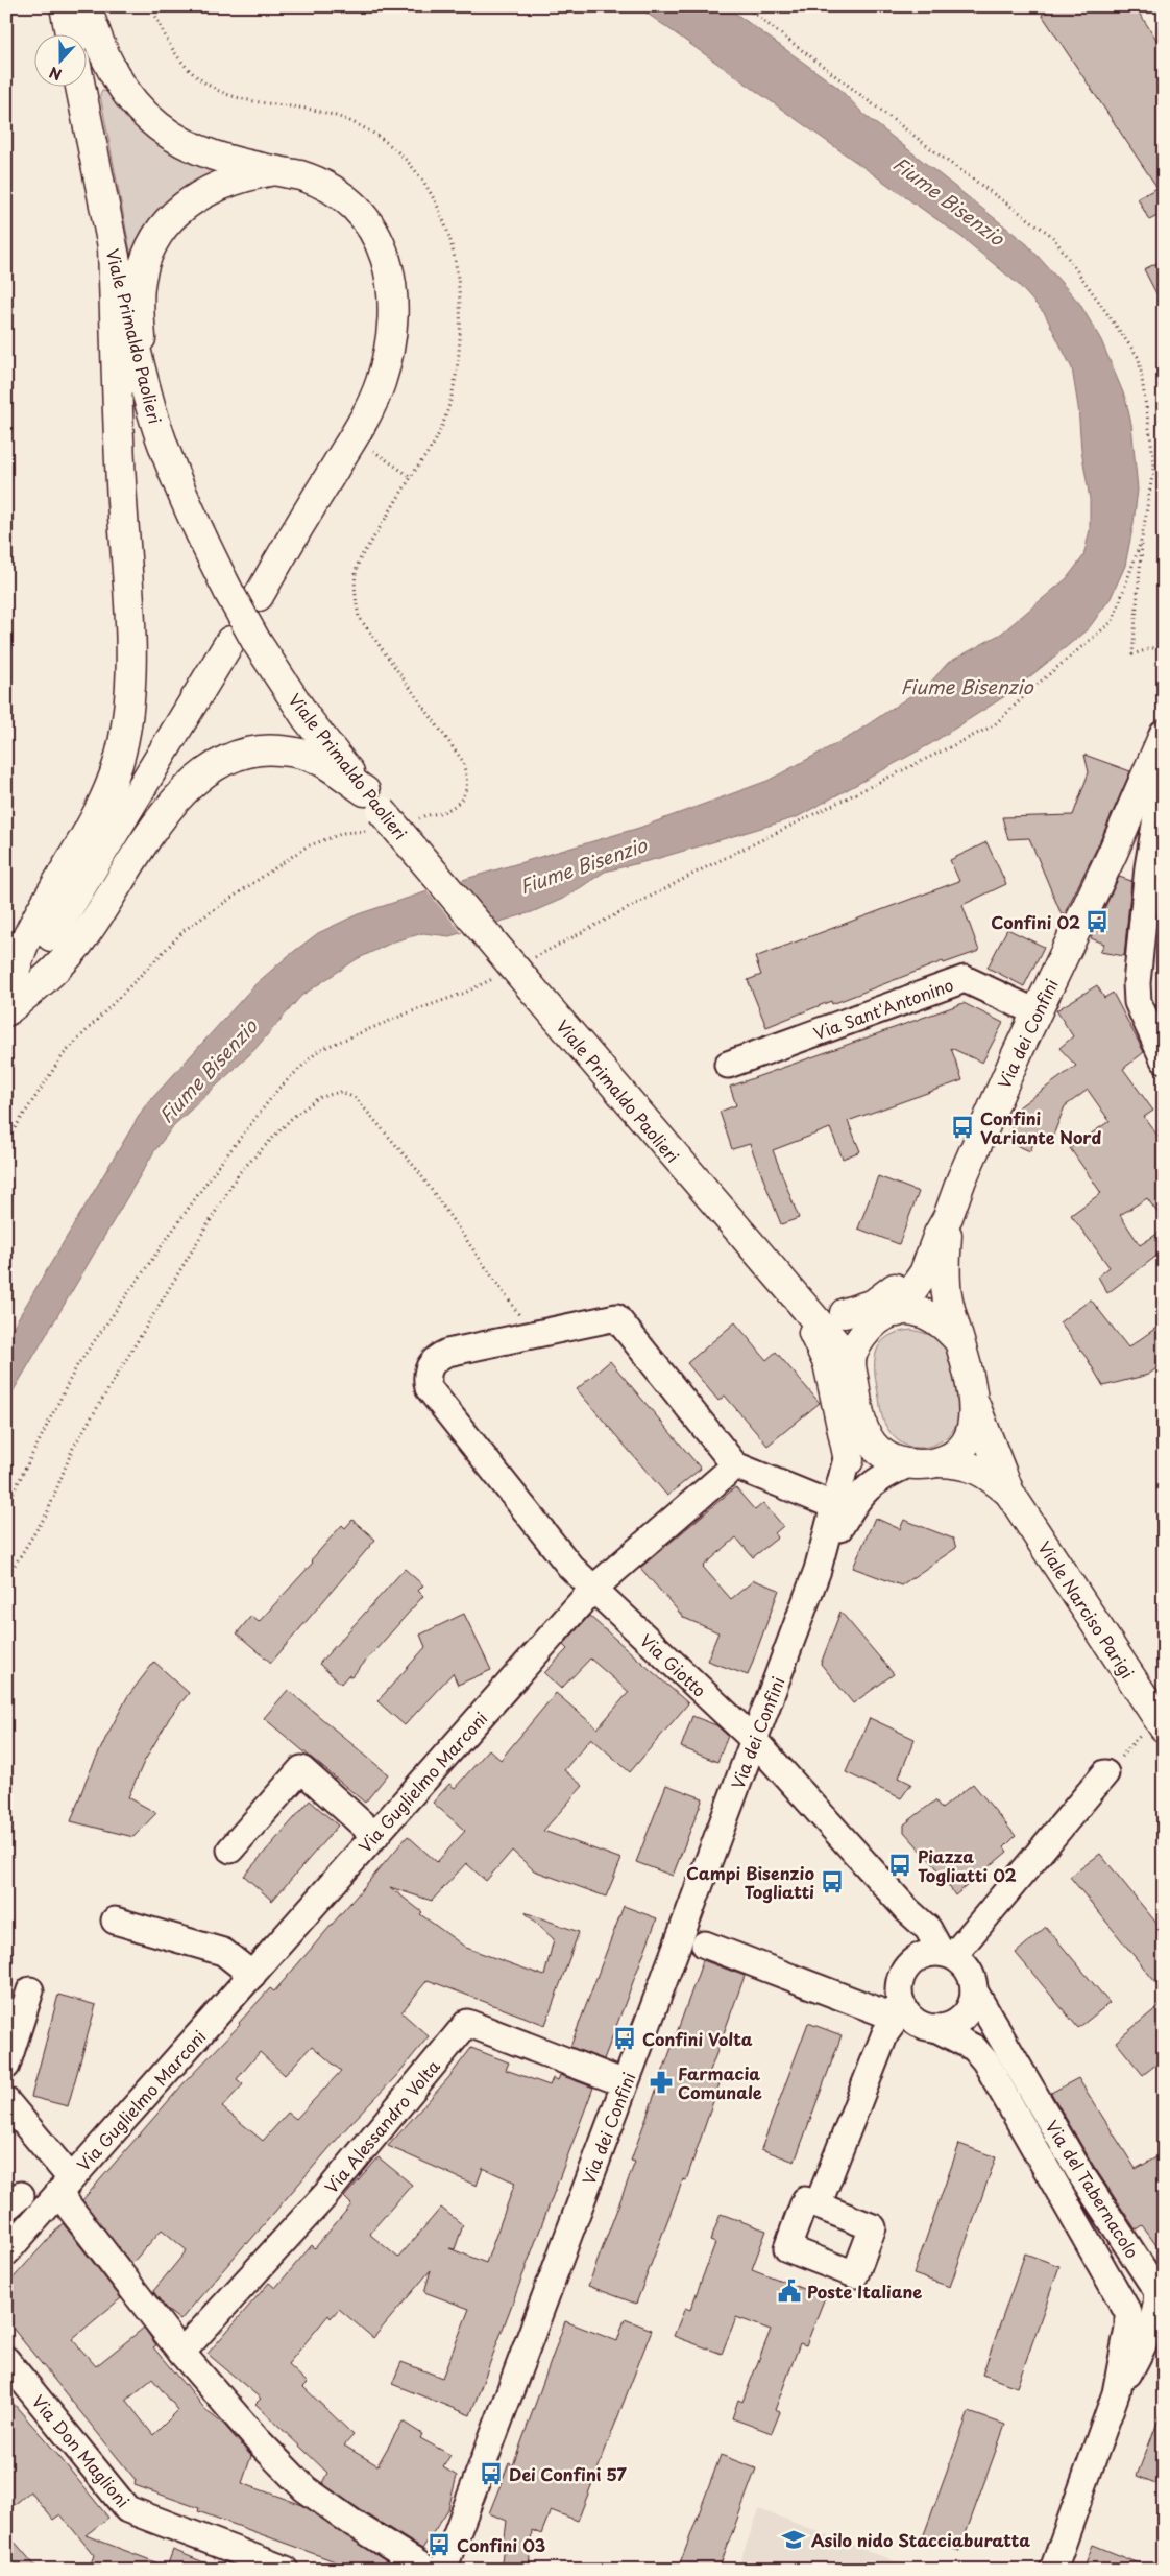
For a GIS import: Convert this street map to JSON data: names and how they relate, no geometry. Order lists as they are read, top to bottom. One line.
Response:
{"streets":{"main road":["Viale Primaldo Paolieri","Via dei Confini","Viale Narciso Parigi"],"street":["Via Sant'Antonino","Via Giotto","Via Guglielmo Marconi","Via Alessandro Volta","Via del Tabernacolo","Via Don Maglioni"]},"crossings":[["Viale Primaldo Paolieri","Via dei Confini"],["Viale Primaldo Paolieri","Viale Narciso Parigi"],["Via Sant'Antonino","Via dei Confini"],["Via dei Confini","Viale Narciso Parigi"],["Via dei Confini","Via Giotto"],["Via dei Confini","Via Alessandro Volta"],["Via Giotto","Via Guglielmo Marconi"],["Via Giotto","Via del Tabernacolo"]],"water":["Fiume Bisenzio"],"places":{"bus stop":["Confini 02","Confini Variante Nord","Piazza Togliatti 02","Campi Bisenzio Togliatti","Confini Volta","Dei Confini 57","Confini 03"],"pharmacy":["Farmacia Comunale"],"public building":["Poste Italiane"],"school or university":["Asilo nido Stacciaburatta"]},"north":"bottom"}
